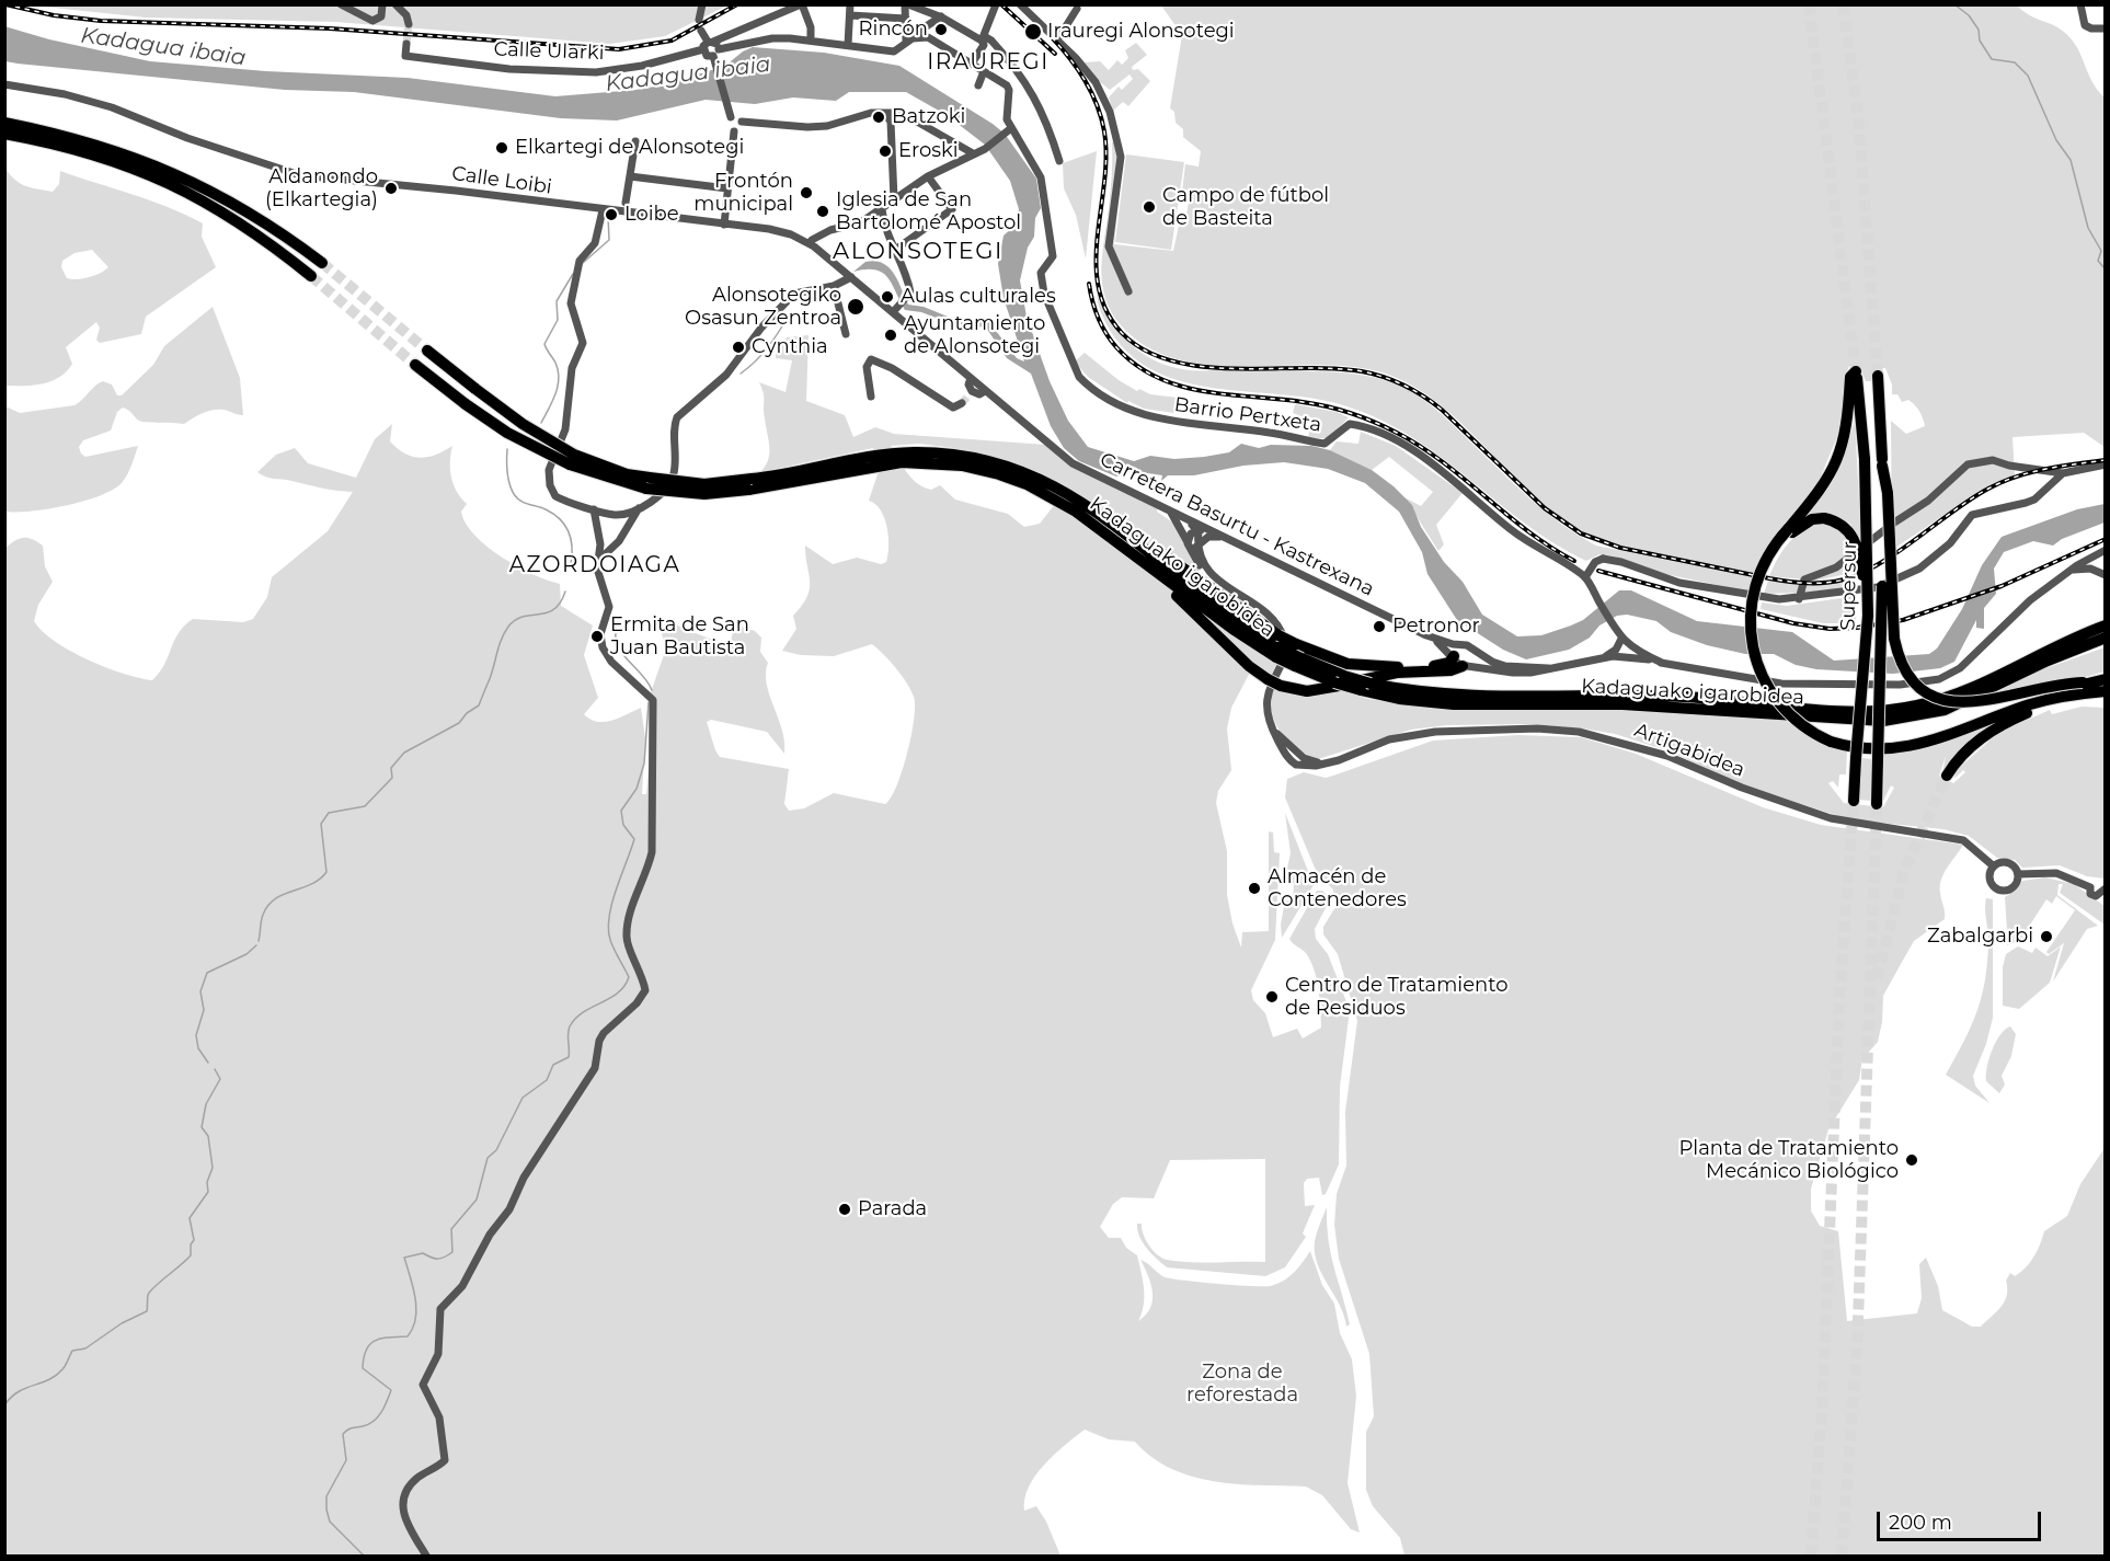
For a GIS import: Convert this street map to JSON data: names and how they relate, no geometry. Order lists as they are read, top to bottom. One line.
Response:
{"streets":{"highway":["Kadaguako igarobidea","Supersur"],"street":["Calle Ularki","Calle Loibi","Barrio Pertxeta","Carretera Basurtu - Kastrexana","Artigabidea"]},"crossings":[["Calle Loibi","Carretera Basurtu - Kastrexana"]],"districts":["IRAUREGI","ALONSOTEGI","AZORDOIAGA"],"water":["Kadagua ibaia"],"parks":["Zona de reforestada"],"places":["Rincón","Irauregi Alonsotegi","Batzoki","Elkartegi de Alonsotegi","Eroski","Aldanondo (Elkartegia)","Frontón municipal","Campo de fútbol de Basteita","Iglesia de San Bartolomé Apostol","Loibe","Aulas culturales","Alonsotegiko Osasun Zentroa","Ayuntamiento de Alonsotegi","Cynthia","Petronor","Ermita de San Juan Bautista","Almacén de Contenedores","Zabalgarbi","Centro de Tratamiento de Residuos","Planta de Tratamiento Mecánico Biológico","Parada"],"scale_bar":"200 m"}
